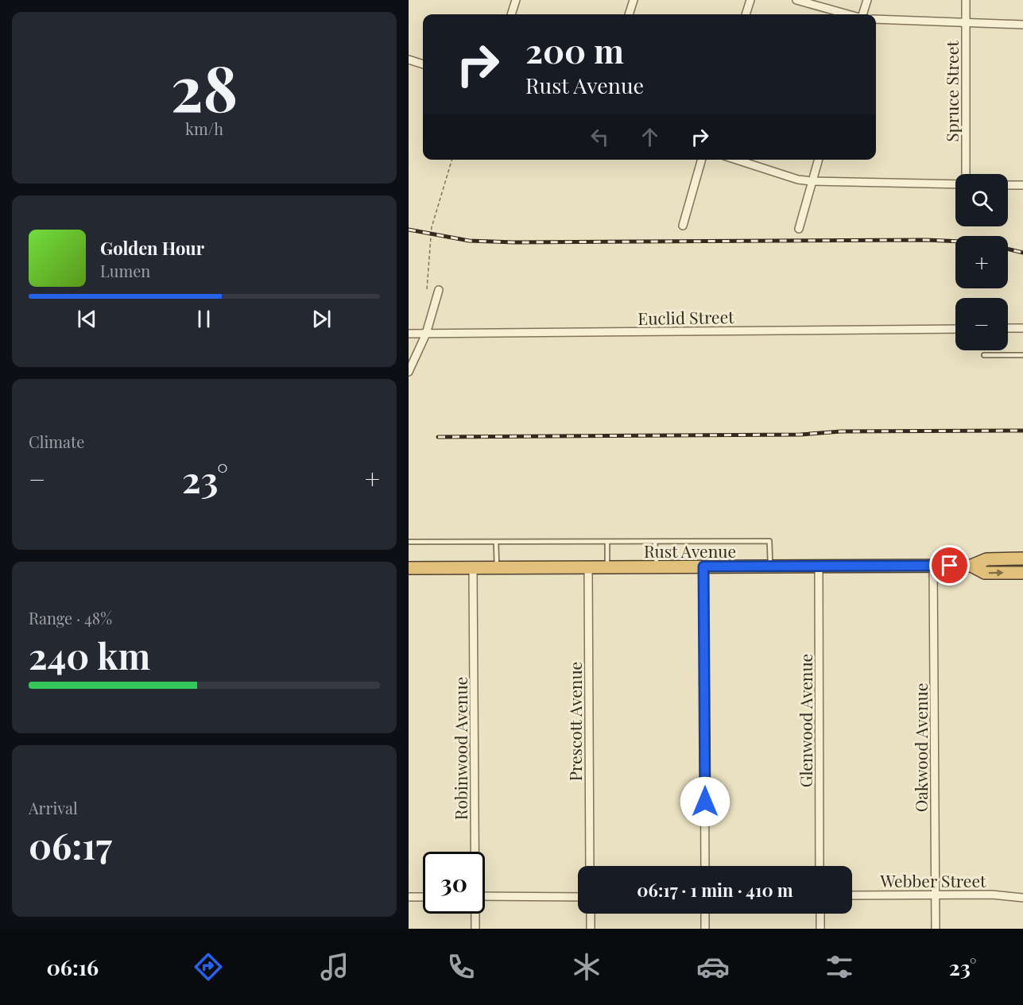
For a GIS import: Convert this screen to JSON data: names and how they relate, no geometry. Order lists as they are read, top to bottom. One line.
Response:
{"streets":{"highway":["Rust Avenue"],"street":["Spruce Street","Euclid Street","Glenwood Avenue","Prescott Avenue","Oakwood Avenue","Robinwood Avenue","Webber Street"]},"crossings":[["Rust Avenue","Glenwood Avenue"],["Rust Avenue","Prescott Avenue"],["Rust Avenue","Oakwood Avenue"],["Rust Avenue","Robinwood Avenue"],["Oakwood Avenue","Webber Street"]],"page":{"tile":[["28","km/h"],"Climate",["Range · 48%","240 km"],["Arrival","06:17"]],"turn":["200 m","Rust Avenue"],"map_buttons":["+","−"],"song":["Golden Hour","Lumen"],"heat":["−","23°","+"],"limit":"30","trip":"06:17 · 1 min · 410 m","tabs":["06:16","23°"]}}
